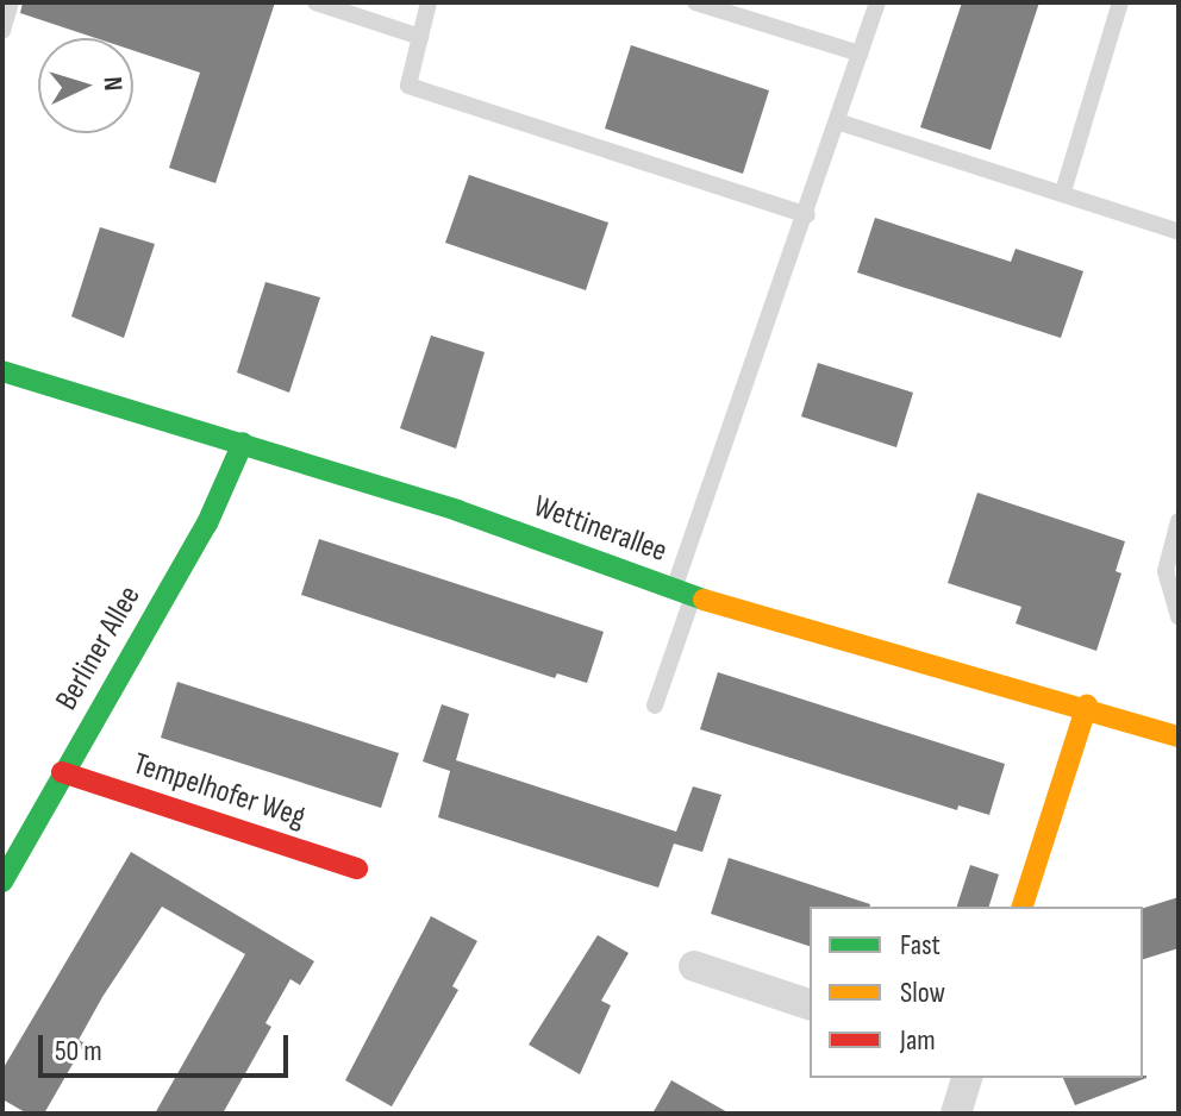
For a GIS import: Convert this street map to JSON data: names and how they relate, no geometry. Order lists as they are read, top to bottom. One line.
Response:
{"streets":{"street":["Wettinerallee","Berliner Allee","Tempelhofer Weg"]},"crossings":[["Wettinerallee","Berliner Allee"],["Berliner Allee","Tempelhofer Weg"]],"legend":["Fast","Slow","Jam"],"scale_bar":"50 m","north":"right"}
